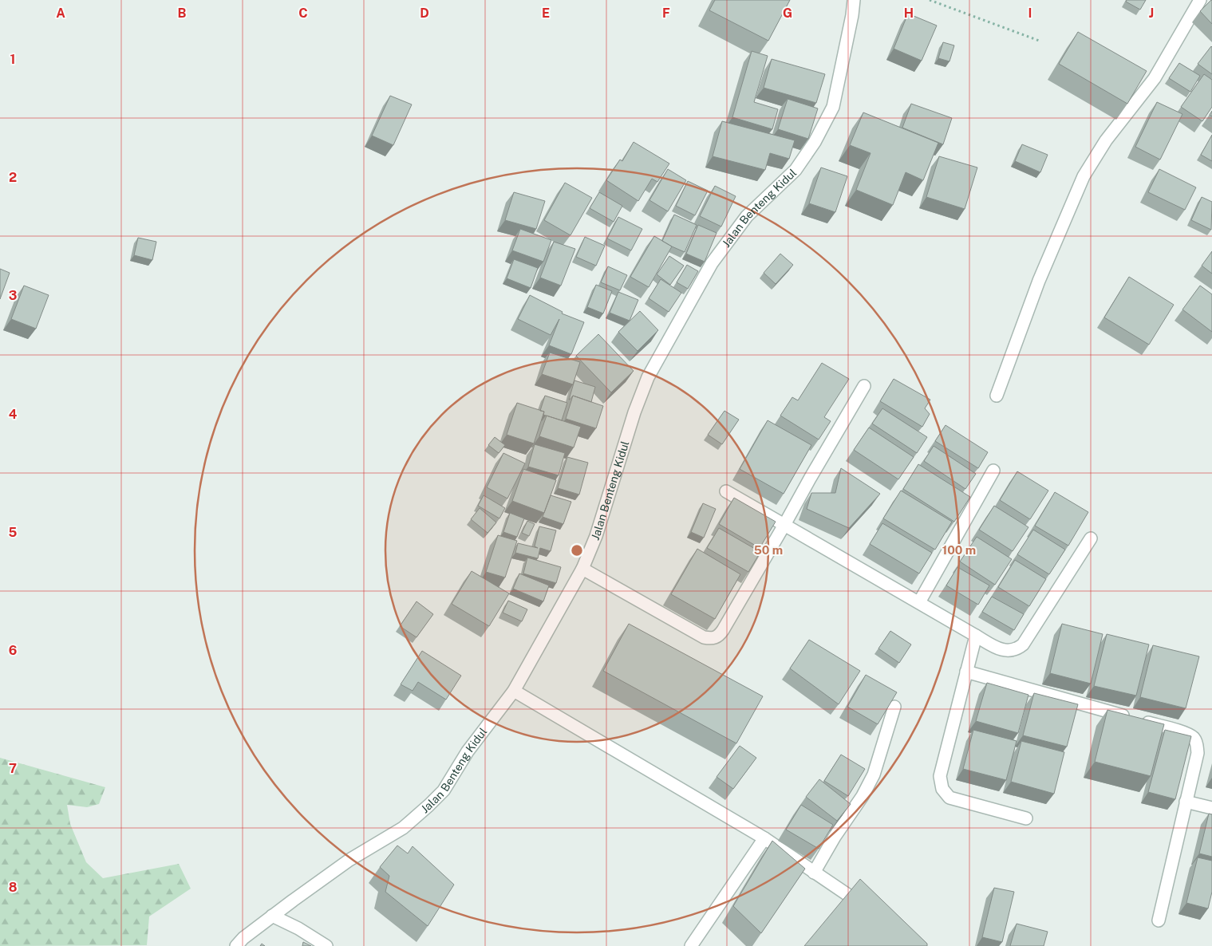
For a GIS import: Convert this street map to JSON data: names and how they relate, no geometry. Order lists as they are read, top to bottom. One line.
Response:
{"streets":{"street":["Jalan Benteng Kidul"]},"grid":{"columns":["A","B","C","D","E","F","G","H","I","J"],"rows":["1","2","3","4","5","6","7","8"]},"rings":["50 m","100 m"]}
